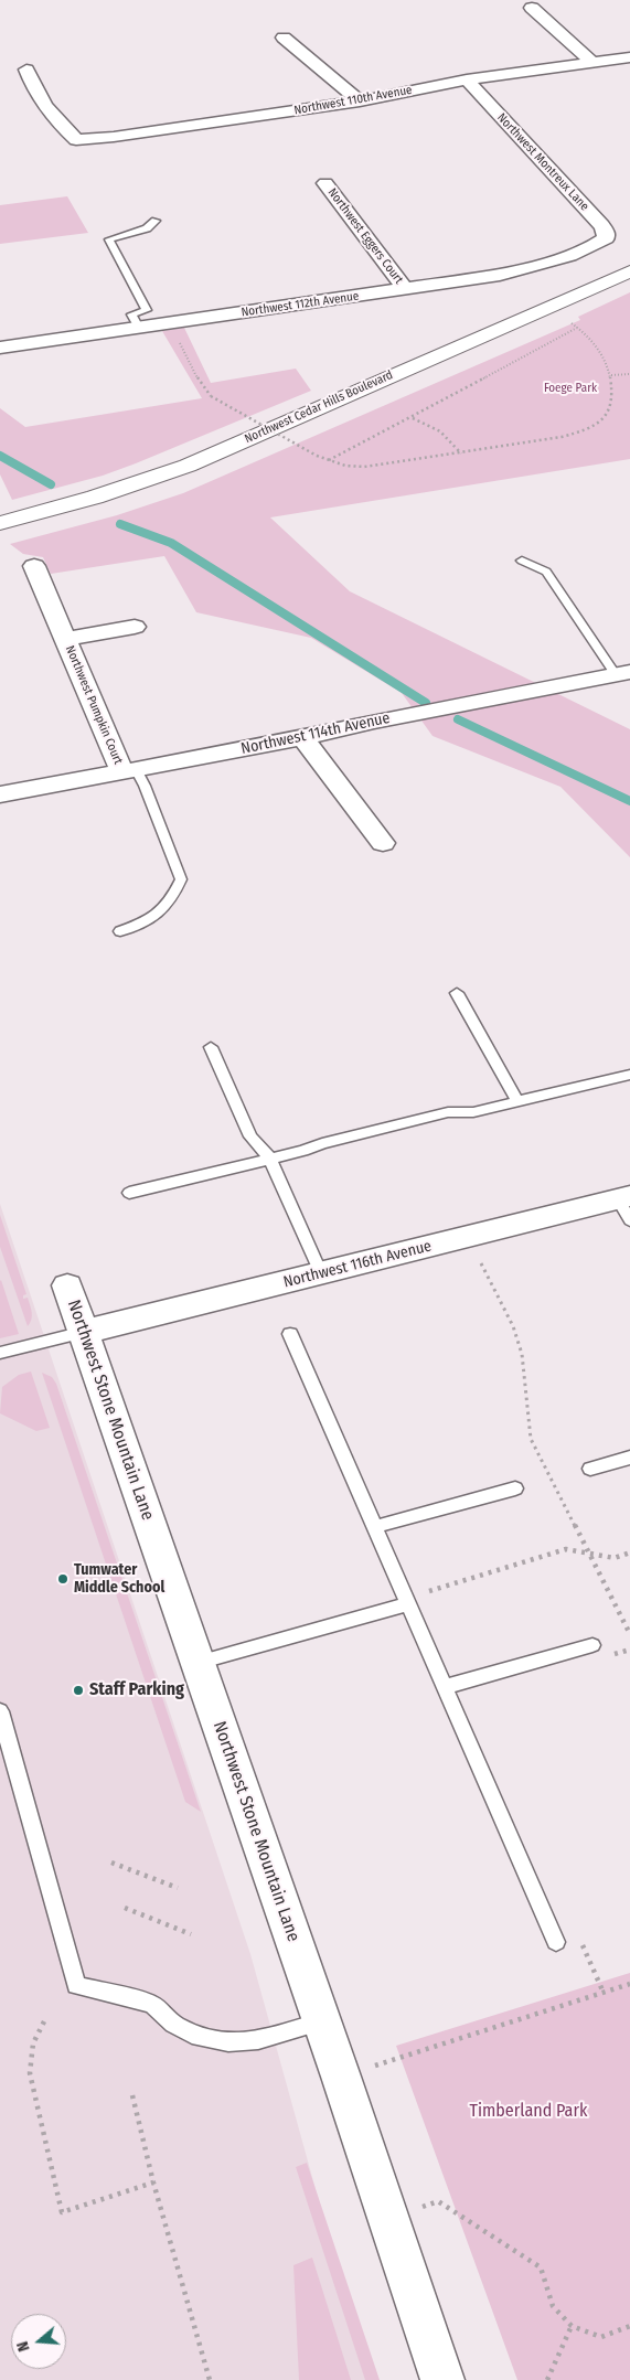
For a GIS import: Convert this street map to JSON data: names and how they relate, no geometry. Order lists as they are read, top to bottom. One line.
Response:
{"streets":{"main road":["Northwest Cedar Hills Boulevard"],"street":["Northwest 110th Avenue","Northwest Montreux Lane","Northwest Eggers Court","Northwest 112th Avenue","Northwest Pumpkin Court","Northwest 114th Avenue","Northwest 116th Avenue","Northwest Stone Mountain Lane"]},"crossings":[["Northwest 110th Avenue","Northwest Montreux Lane"],["Northwest Montreux Lane","Northwest 112th Avenue"],["Northwest Eggers Court","Northwest 112th Avenue"],["Northwest Pumpkin Court","Northwest 114th Avenue"],["Northwest 116th Avenue","Northwest Stone Mountain Lane"]],"parks":["Foege Park","Timberland Park"],"places":["Tumwater Middle School","Staff Parking"],"north":"left"}
